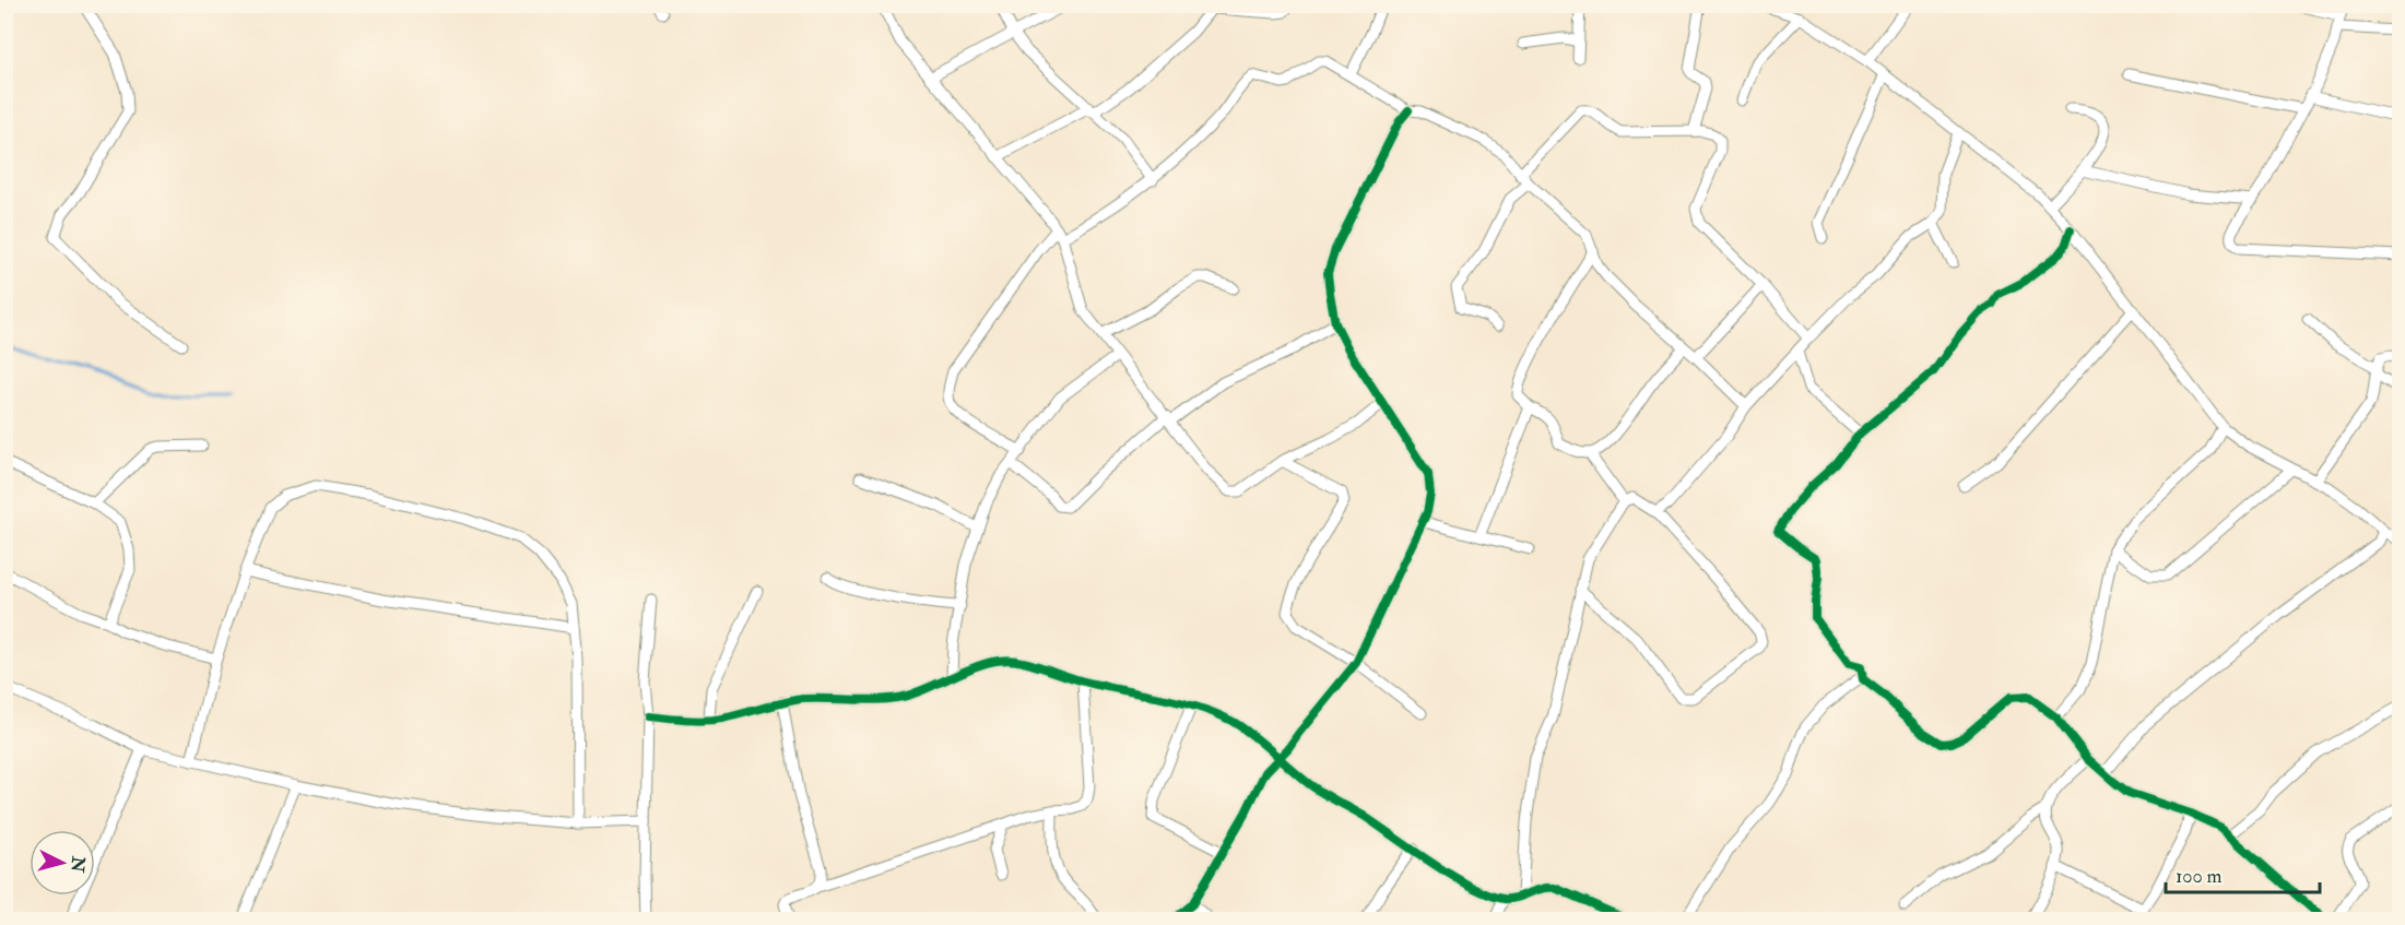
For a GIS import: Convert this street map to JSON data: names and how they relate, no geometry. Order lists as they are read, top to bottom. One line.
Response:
{"scale_bar":"100 m","north":"right"}
